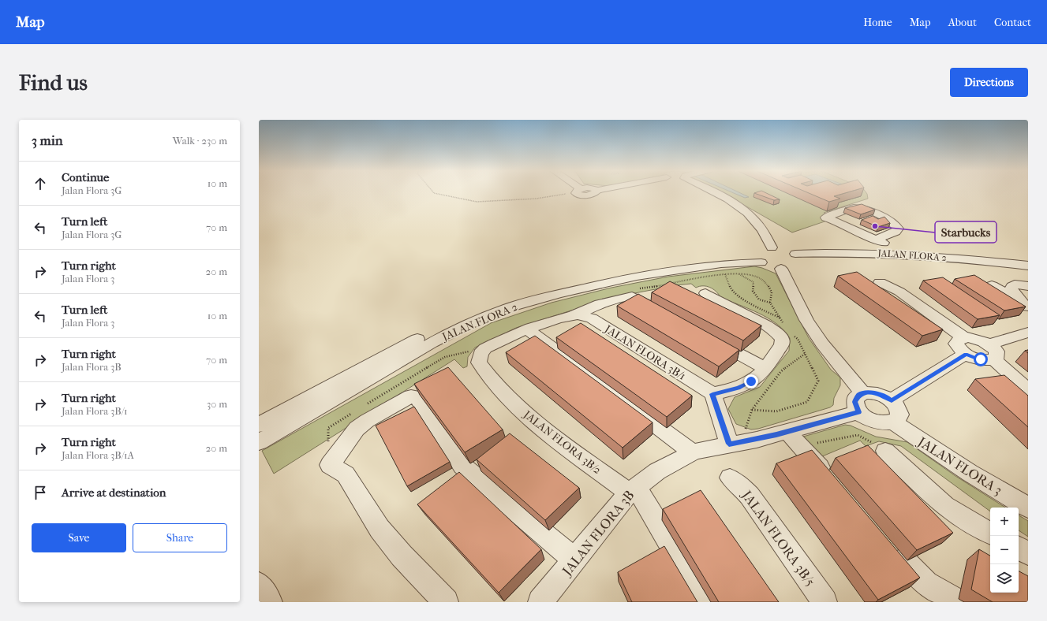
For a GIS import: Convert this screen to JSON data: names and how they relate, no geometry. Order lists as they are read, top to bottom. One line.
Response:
{"streets":{"street":["JALAN FLORA 2","JALAN FLORA 3B/1","JALAN FLORA 3B/2","JALAN FLORA 3","JALAN FLORA 3B","JALAN FLORA 3B/5"]},"crossings":[["JALAN FLORA 3B/1","JALAN FLORA 3B/2"],["JALAN FLORA 3B/2","JALAN FLORA 3B"],["JALAN FLORA 3","JALAN FLORA 3B"]],"places":["Starbucks"],"page":{"header":"Map","nav":["Home","Map","About","Contact"],"buttons":["Directions",["Save","Share"]],"title":"Find us","heading":["3 min","Walk · 230 m"],"list":[["Continue","Jalan Flora 3G","10 m"],["Turn left","Jalan Flora 3G","70 m"],["Turn right","Jalan Flora 3","20 m"],["Turn left","Jalan Flora 3","10 m"],["Turn right","Jalan Flora 3B","70 m"],["Turn right","Jalan Flora 3B/1","30 m"],["Turn right","Jalan Flora 3B/1A","20 m"],"Arrive at destination"],"map_buttons":["+","−"]}}
